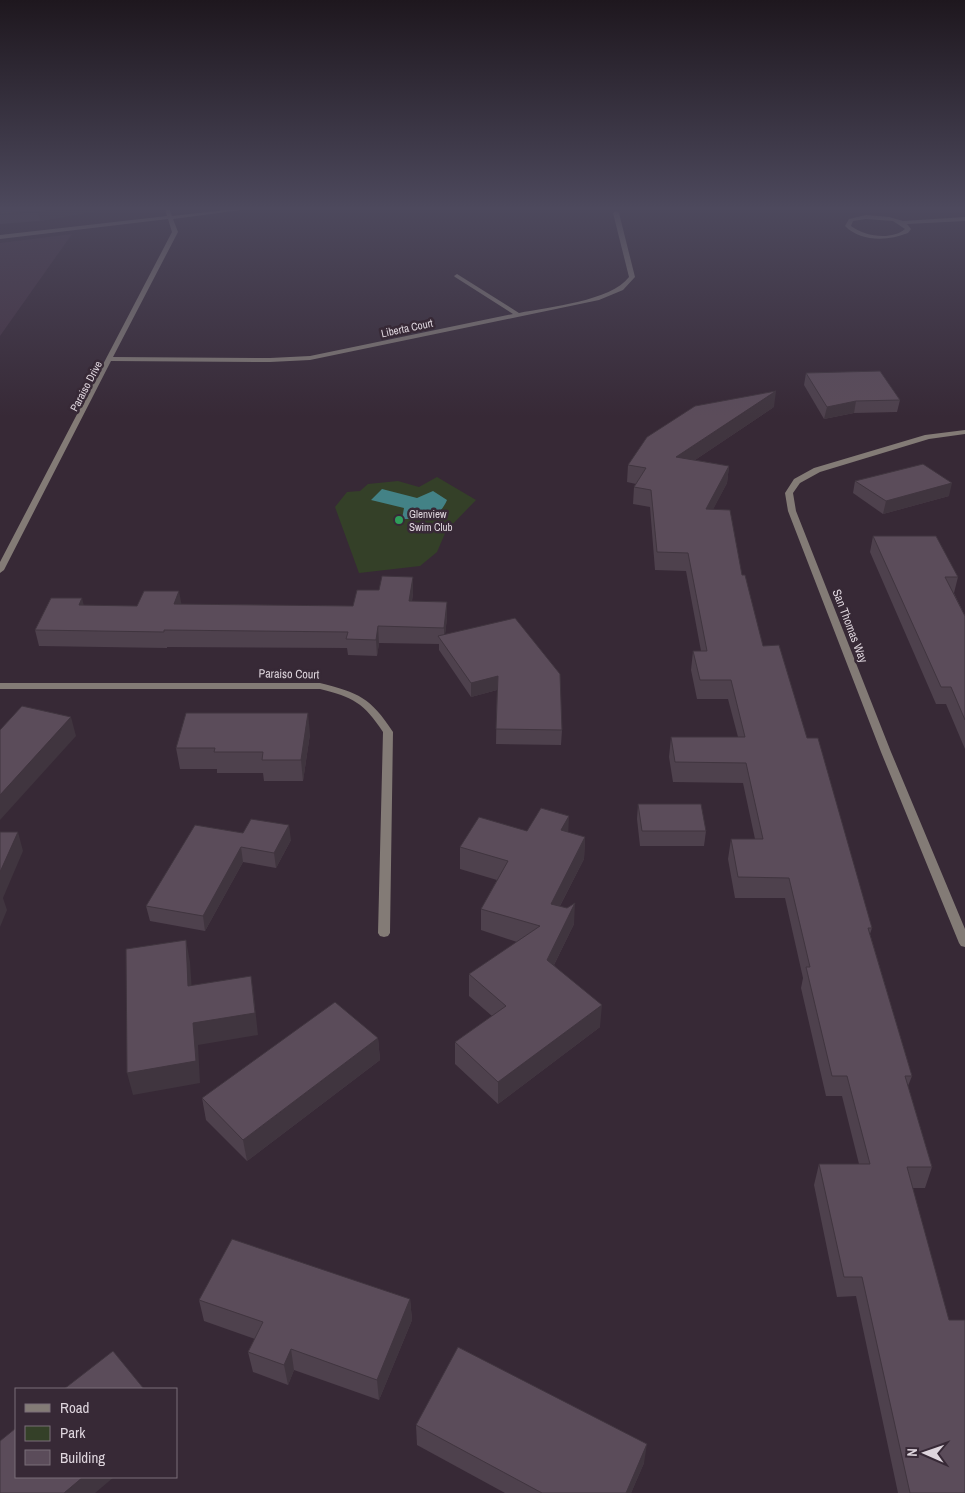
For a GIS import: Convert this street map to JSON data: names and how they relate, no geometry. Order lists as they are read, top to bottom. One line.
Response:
{"streets":{"street":["Liberta Court","Paraiso Drive","San Thomas Way","Paraiso Court"]},"crossings":[["Liberta Court","Paraiso Drive"]],"places":["Glenview Swim Club"],"legend":["Road","Park","Building"],"north":"left"}
